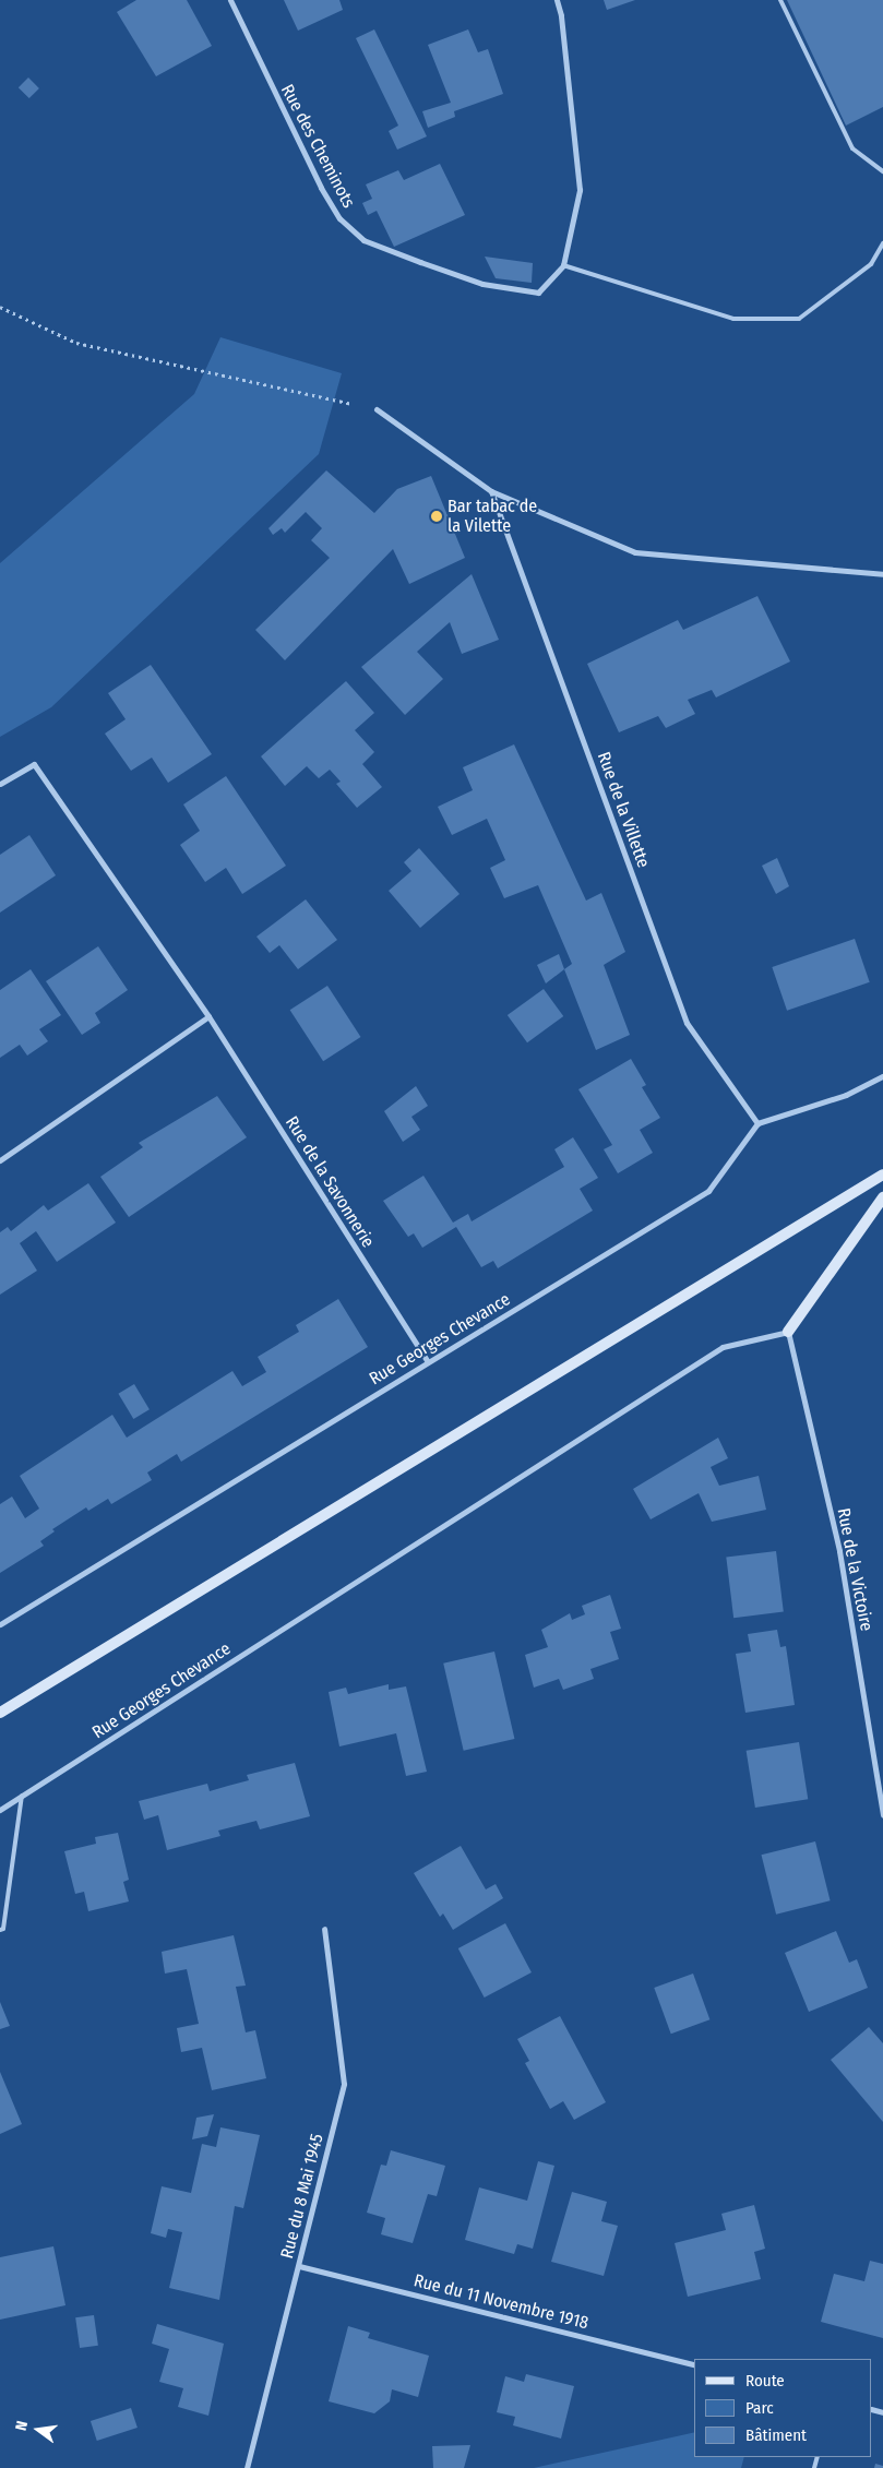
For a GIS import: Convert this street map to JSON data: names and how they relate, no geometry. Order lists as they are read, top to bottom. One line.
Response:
{"streets":{"street":["Rue des Cheminots","Rue de la Villette","Rue de la Savonnerie","Rue Georges Chevance","Rue de la Victoire","Rue du 8 Mai 1945","Rue du 11 Novembre 1918"]},"crossings":[["Rue de la Villette","Rue Georges Chevance"],["Rue de la Savonnerie","Rue Georges Chevance"],["Rue Georges Chevance","Rue de la Victoire"],["Rue du 8 Mai 1945","Rue du 11 Novembre 1918"]],"places":["Bar tabac de la Vilette"],"legend":["Route","Parc","Bâtiment"],"north":"left"}
